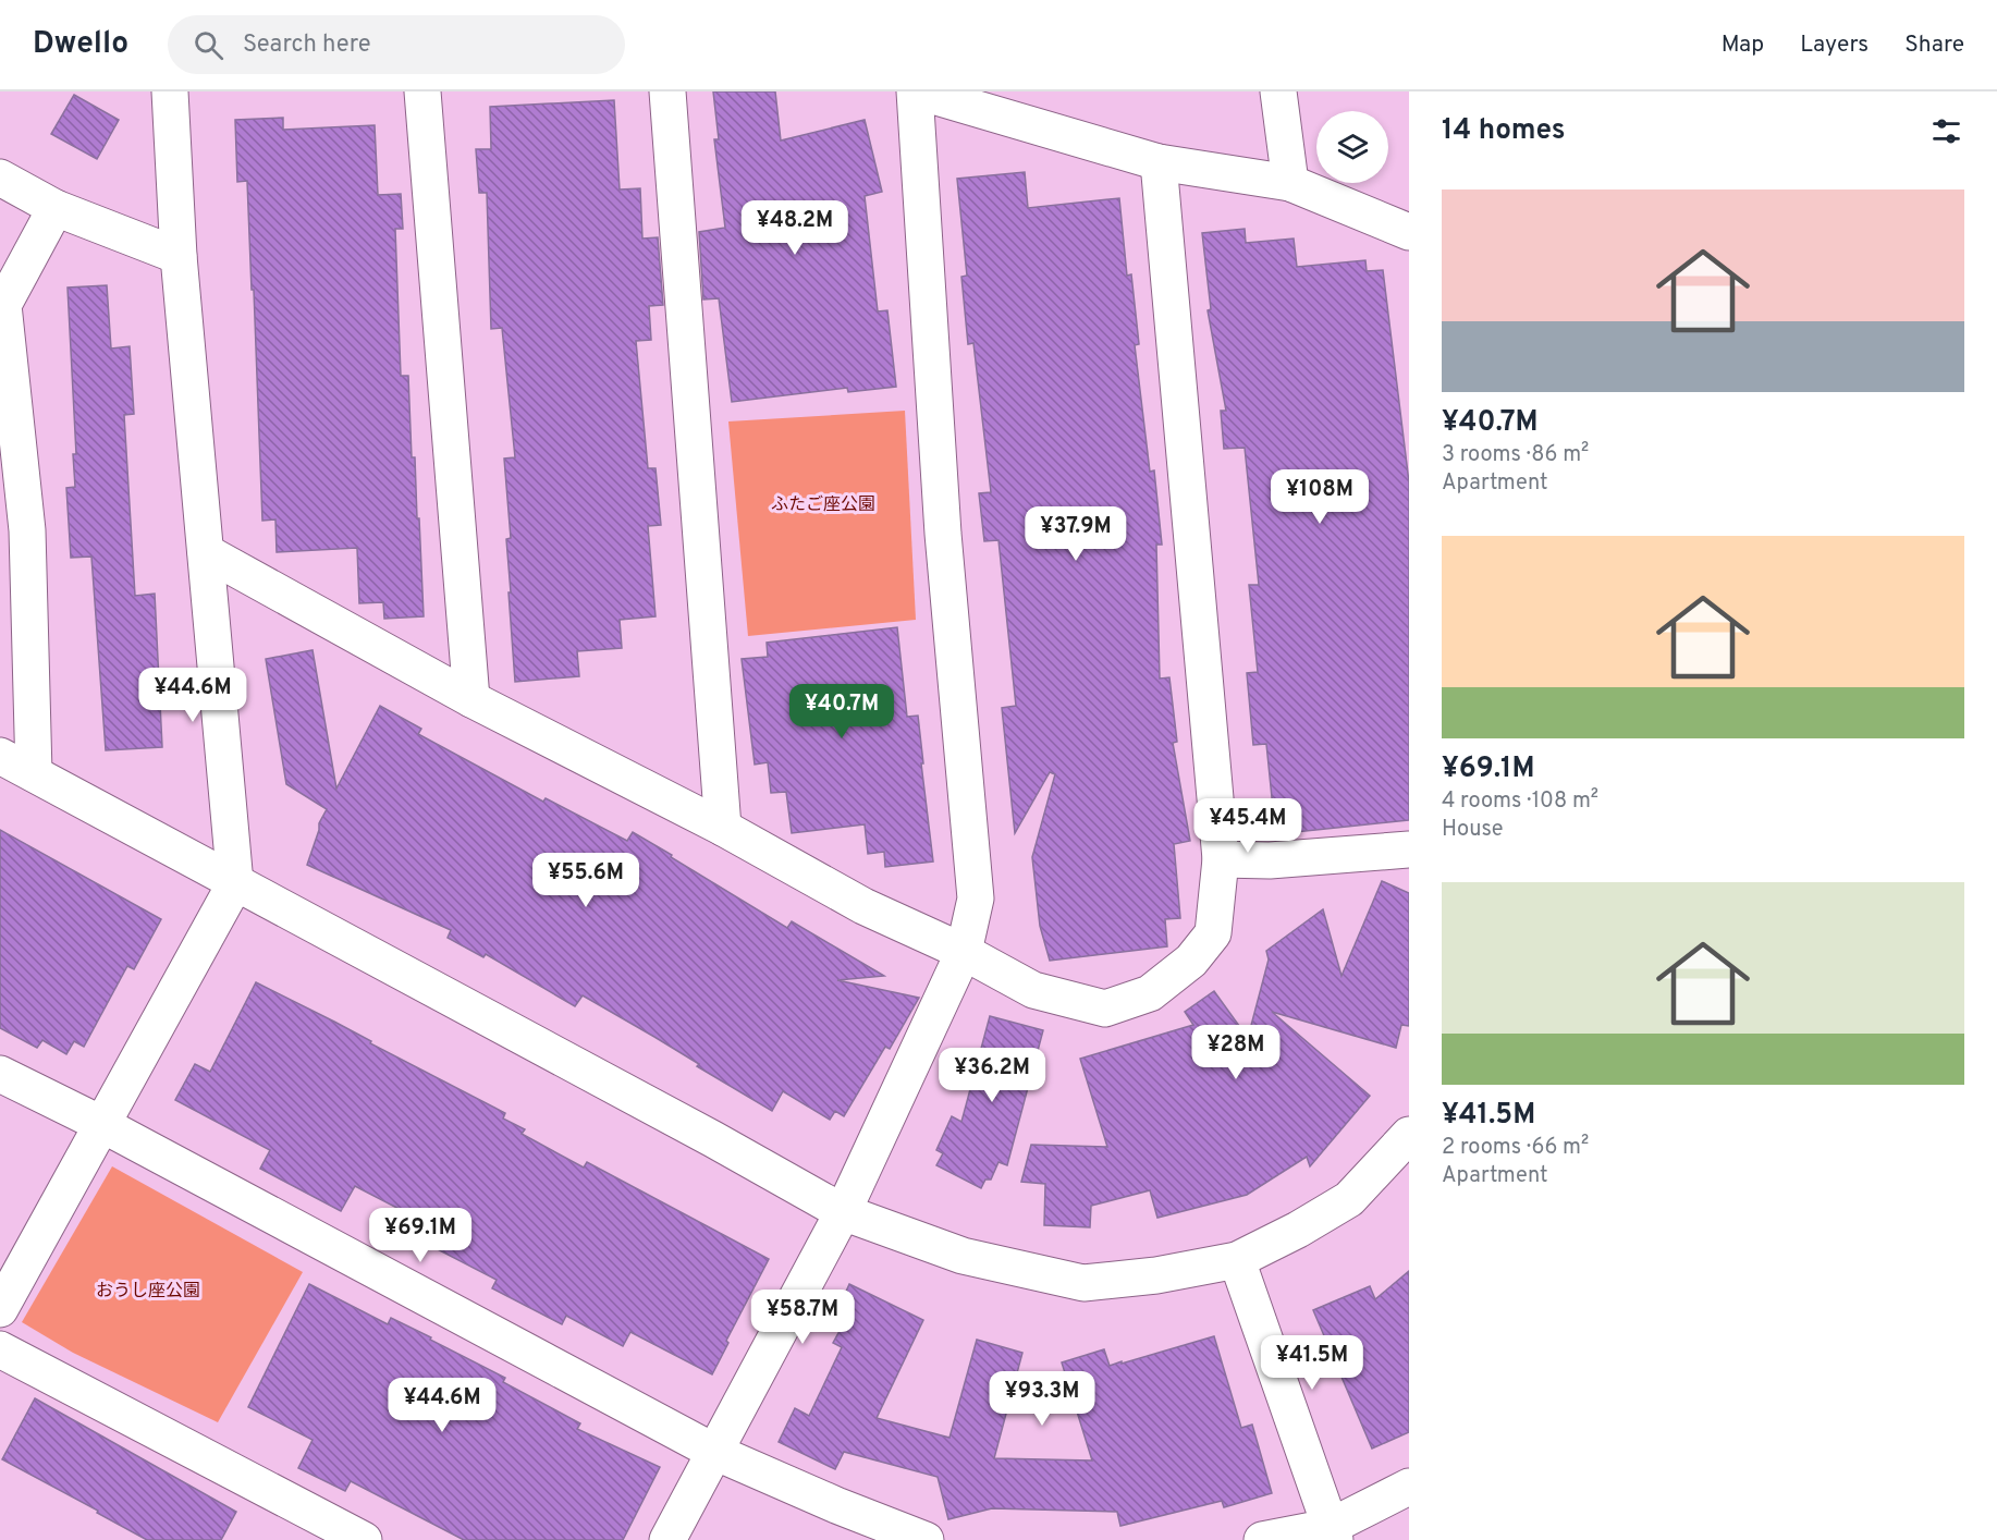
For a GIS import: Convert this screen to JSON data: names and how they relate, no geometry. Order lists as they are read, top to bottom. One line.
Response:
{"parks":["ふたご座公園","おうし座公園"],"page":{"header":"Dwello","search":"Search here","nav":["Map","Layers","Share"],"heading":"14 homes","list":[{"name":"¥40.7M","note":"3 rooms · 86 m² · Apartment"},{"name":"¥69.1M","note":"4 rooms · 108 m² · House"},{"name":"¥41.5M","note":"2 rooms · 66 m² · Apartment"}],"price":["¥48.2M","¥108M","¥37.9M","¥44.6M","¥40.7M","¥45.4M","¥55.6M","¥28M","¥36.2M","¥69.1M","¥58.7M","¥41.5M","¥93.3M","¥44.6M"]}}
